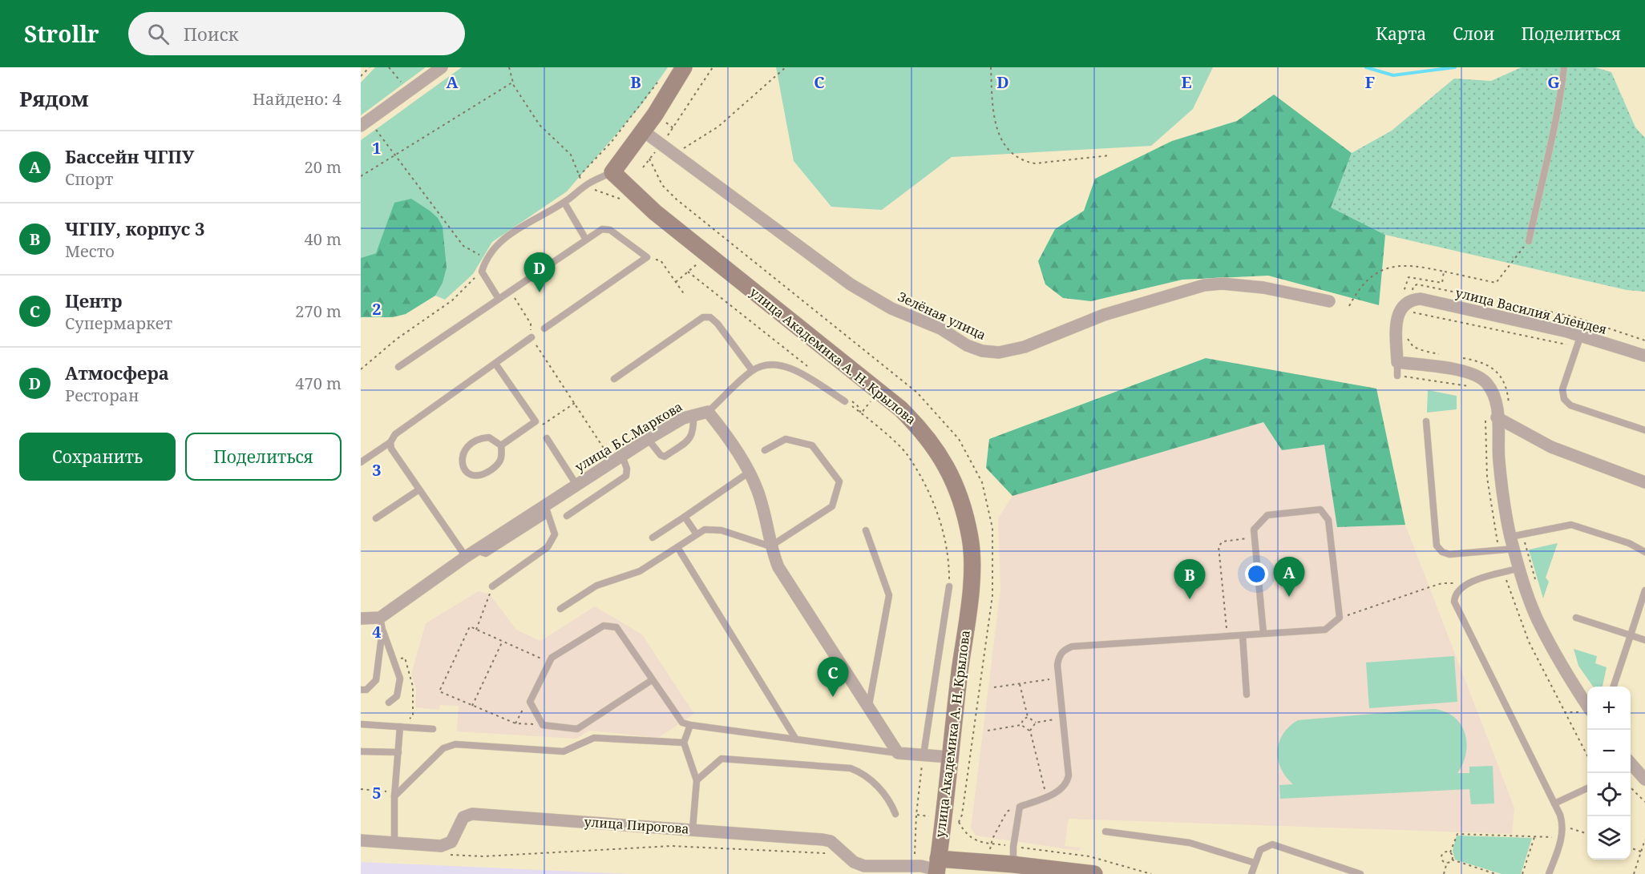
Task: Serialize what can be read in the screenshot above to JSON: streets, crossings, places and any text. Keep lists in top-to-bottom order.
{
  "streets": {
    "main road": ["улица Академика А. Н. Крылова", "улица Пирогова"],
    "street": ["улица Василия Алендея", "Зелёная улица", "улица Б.С.Маркова"]
  },
  "crossings": [
    ["улица Академика А. Н. Крылова", "улица Пирогова"]
  ],
  "page": {
    "header": "Strollr",
    "search": "Поиск",
    "nav": ["Карта", "Слои", "Поделиться"],
    "heading": ["Рядом", "Найдено: 4"],
    "list": [
      {
        "mark": "A",
        "name": "Бассейн ЧГПУ",
        "note": "Спорт",
        "value": "20 m"
      },
      {
        "mark": "B",
        "name": "ЧГПУ, корпус 3",
        "note": "Место",
        "value": "40 m"
      },
      {
        "mark": "C",
        "name": "Центр",
        "note": "Супермаркет",
        "value": "270 m"
      },
      {
        "mark": "D",
        "name": "Атмосфера",
        "note": "Ресторан",
        "value": "470 m"
      }
    ],
    "pins": [
      "D",
      "A",
      "B",
      "C"
    ],
    "buttons": ["Сохранить", "Поделиться"],
    "map_buttons": ["+", "−"]
  },
  "grid": {
    "columns": [
      "A",
      "B",
      "C",
      "D",
      "E",
      "F",
      "G"
    ],
    "rows": [
      "1",
      "2",
      "3",
      "4",
      "5"
    ]
  }
}
